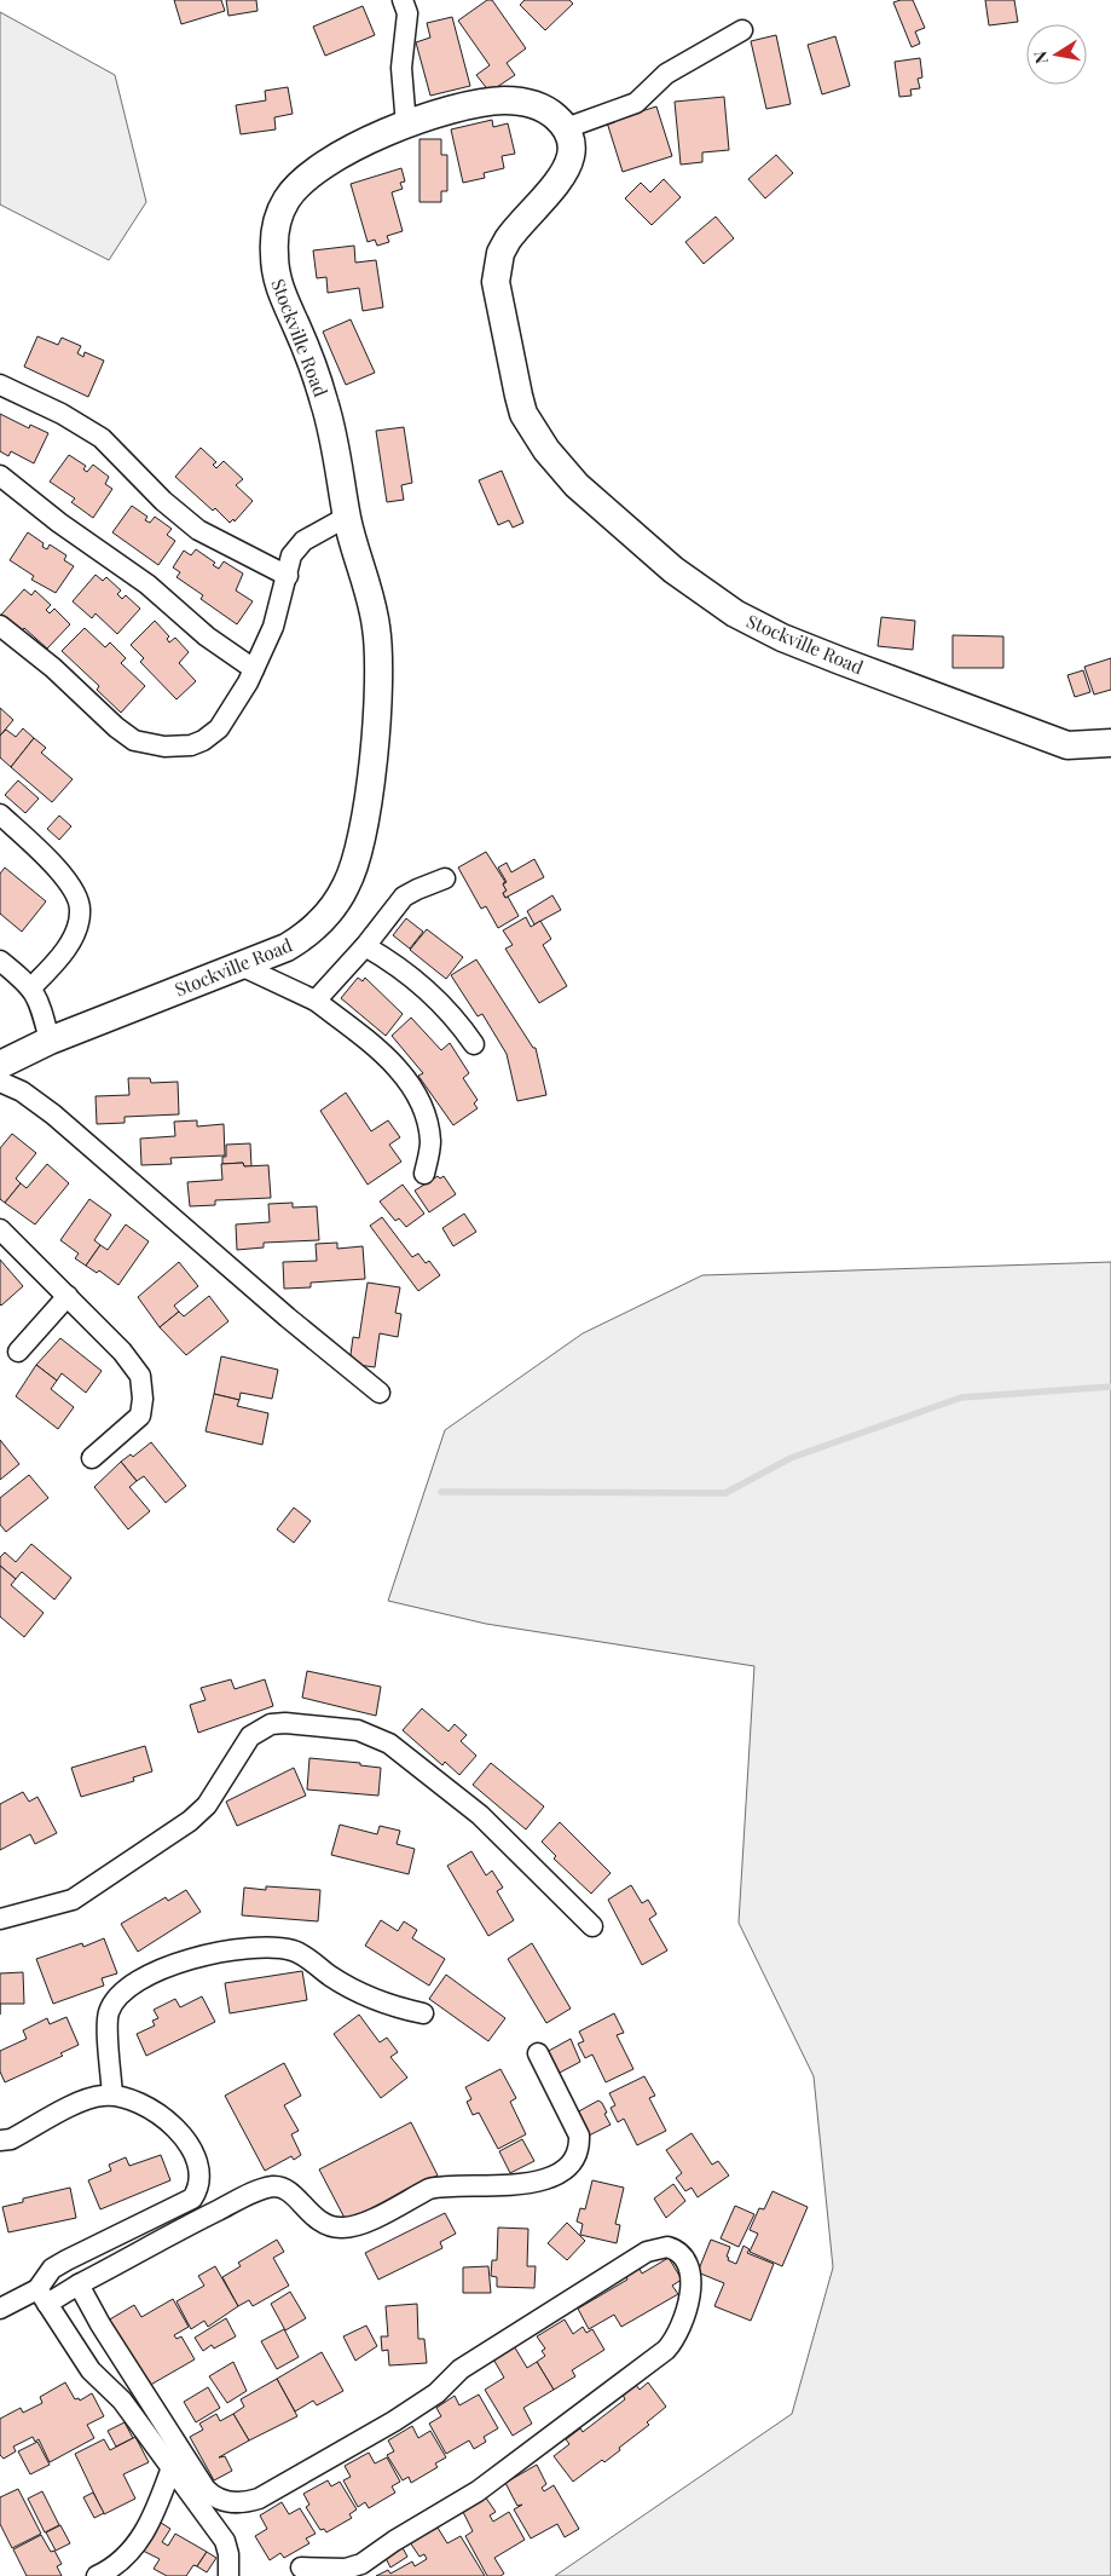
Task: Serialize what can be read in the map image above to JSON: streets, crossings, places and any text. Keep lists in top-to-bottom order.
{
  "streets": {
    "street": ["Stockville Road"]
  },
  "north": "left"
}
